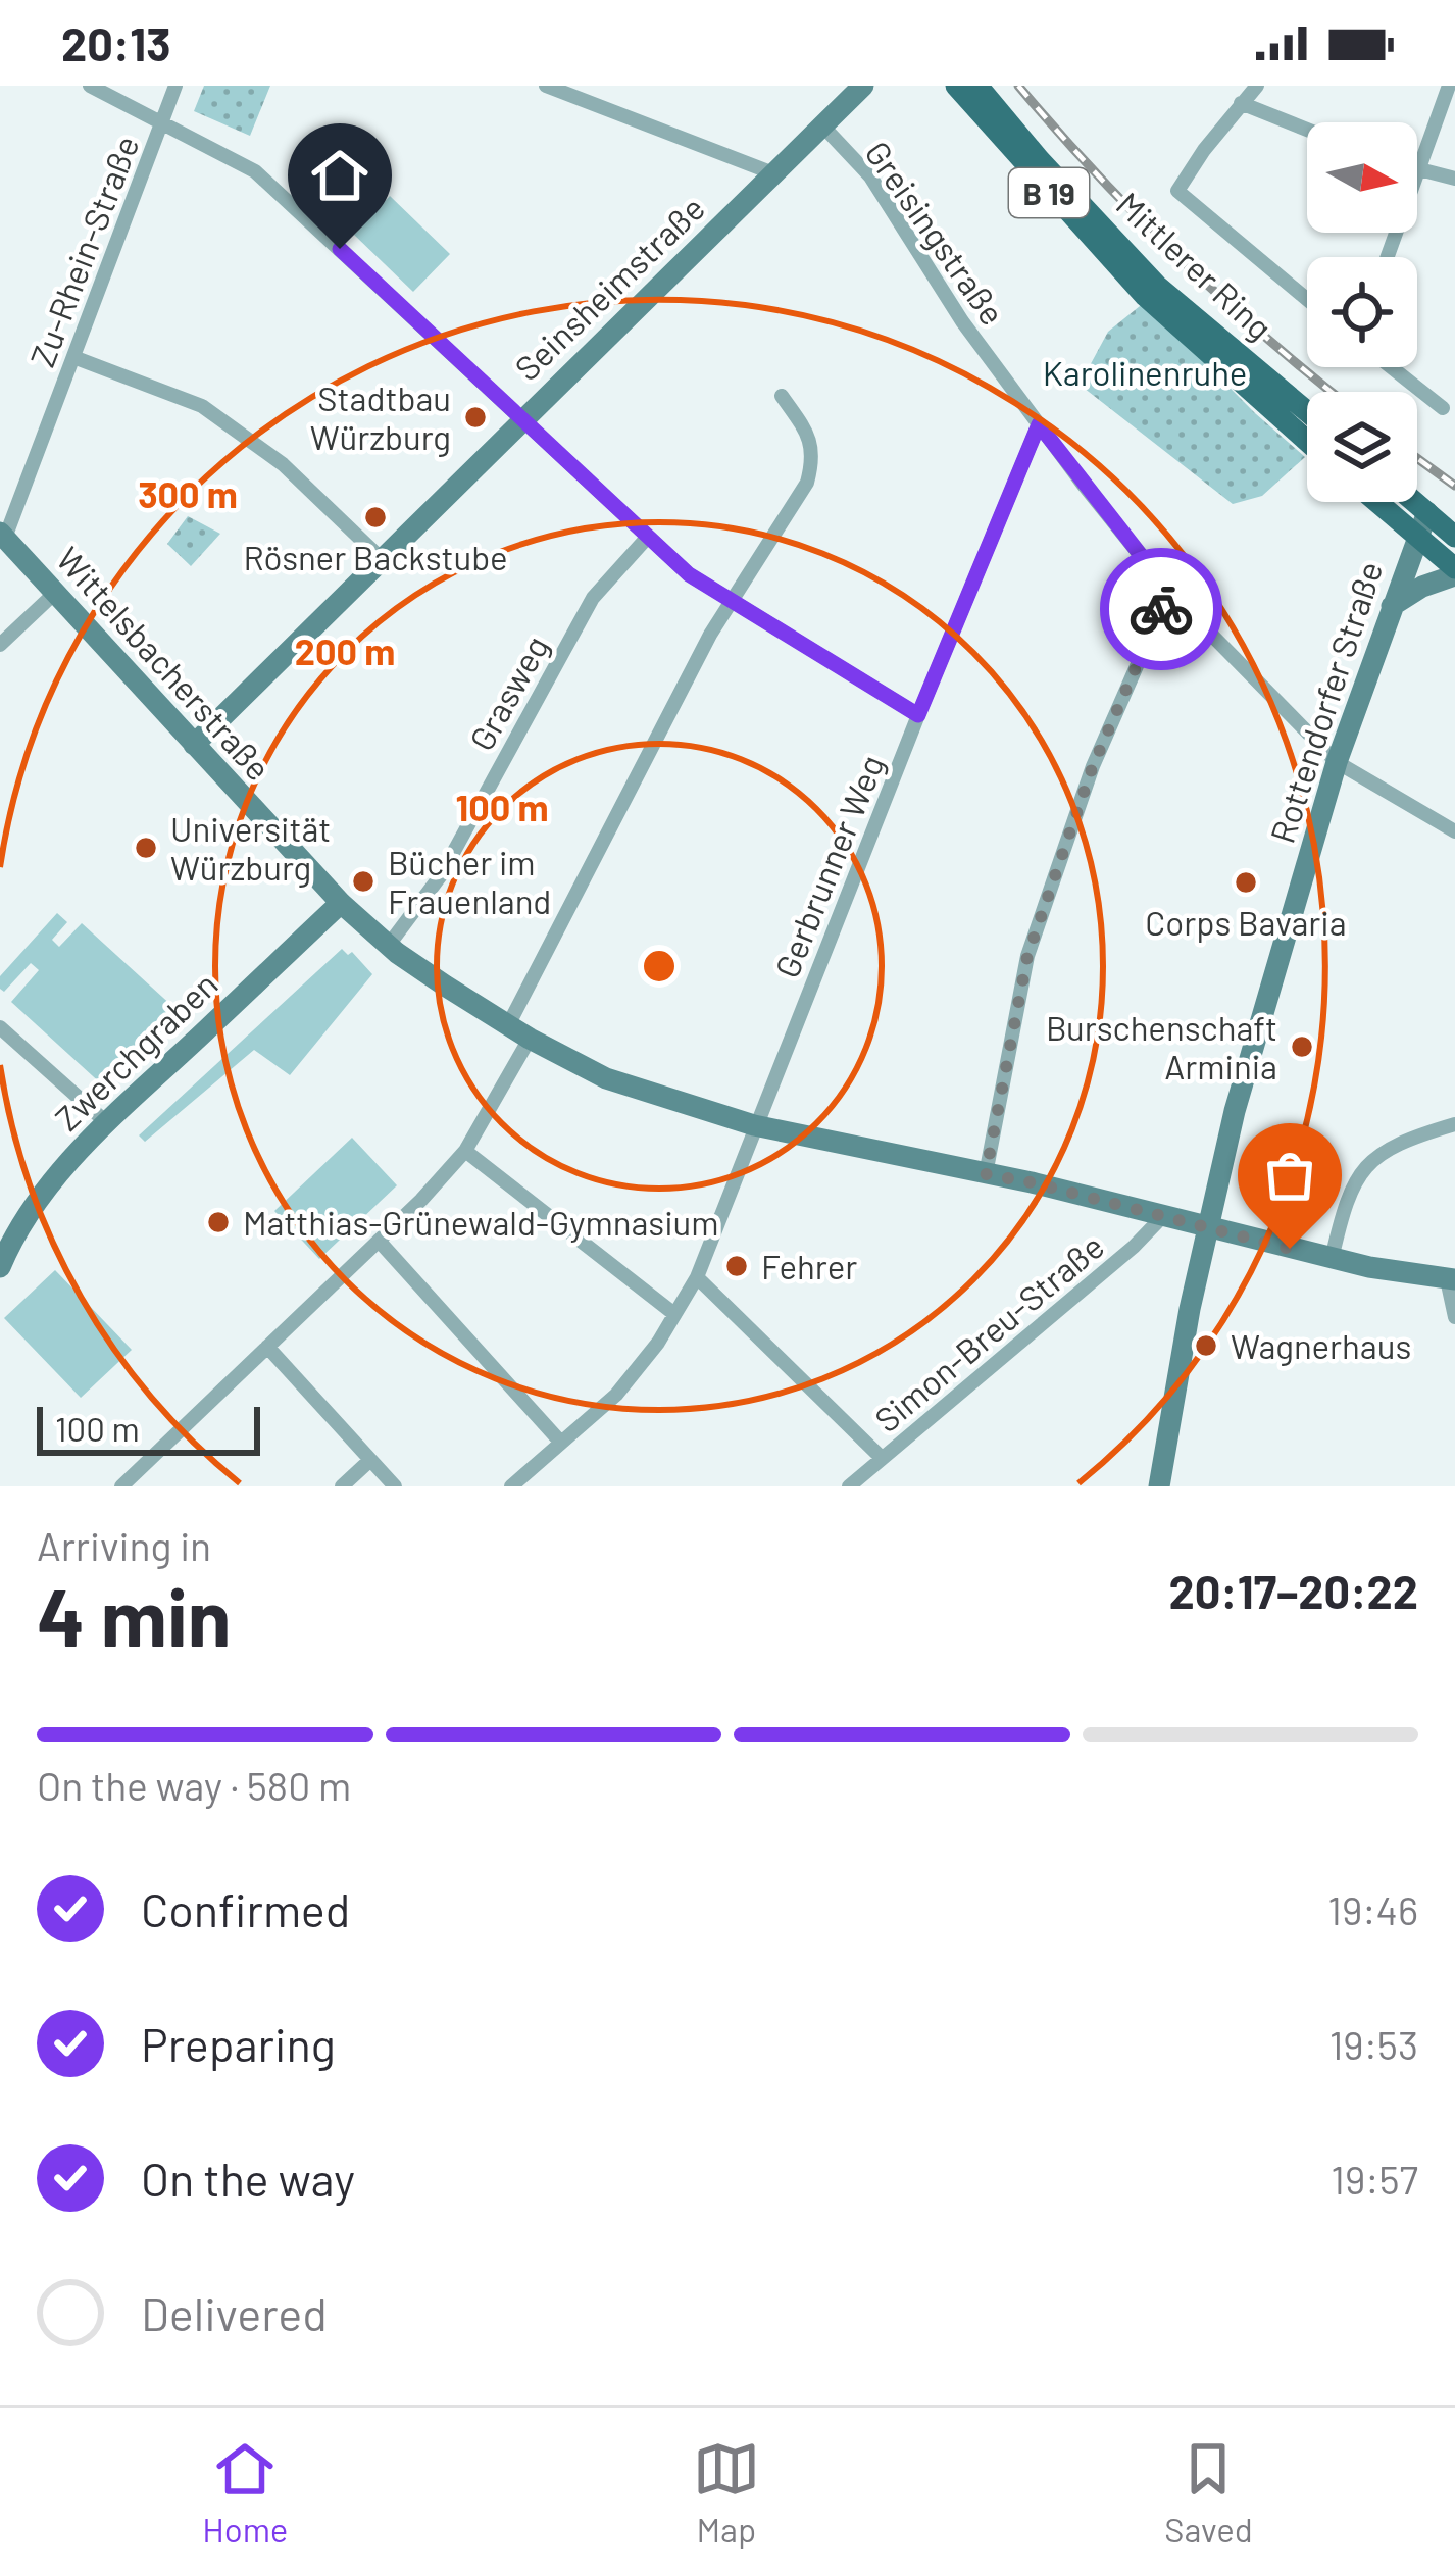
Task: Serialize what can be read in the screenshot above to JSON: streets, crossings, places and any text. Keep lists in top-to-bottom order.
{
  "streets": {
    "main road": ["B 19", "Mittlerer Ring"],
    "street": [
      "Greisingstraße",
      "Zu-Rhein-Straße",
      "Seinsheimstraße",
      "Wittelsbacherstraße",
      "Grasweg",
      "Rottendorfer Straße",
      "Gerbrunner Weg",
      "Zwerchgraben",
      "Simon-Breu-Straße"
    ]
  },
  "crossings": [
    ["Greisingstraße", "Seinsheimstraße"],
    ["Greisingstraße", "Rottendorfer Straße"],
    ["Greisingstraße", "Gerbrunner Weg"],
    ["Zu-Rhein-Straße", "Wittelsbacherstraße"],
    ["Seinsheimstraße", "Wittelsbacherstraße"],
    ["Wittelsbacherstraße", "Grasweg"],
    ["Wittelsbacherstraße", "Rottendorfer Straße"],
    ["Wittelsbacherstraße", "Gerbrunner Weg"],
    ["Wittelsbacherstraße", "Zwerchgraben"],
    ["Wittelsbacherstraße", "Simon-Breu-Straße"]
  ],
  "parks": ["Karolinenruhe"],
  "places": [
    "Stadtbau Würzburg",
    "Rösner Backstube",
    "Universität Würzburg",
    "Bücher im Frauenland",
    "Corps Bavaria",
    "Burschenschaft Arminia",
    "Matthias-Grünewald-Gymnasium",
    "Fehrer",
    "Wagnerhaus"
  ],
  "scale_bar": "100 m",
  "north": "right",
  "page": {
    "status": "20:13",
    "scale": "100 m",
    "heading": ["4 min", "Arriving in", "20:17–20:22"],
    "bar": "On the way · 580 m",
    "list": [
      ["Confirmed", "19:46"],
      ["Preparing", "19:53"],
      ["On the way", "19:57"],
      "Delivered"
    ],
    "tabs": ["Home", "Map", "Saved"]
  },
  "rings": ["300 m", "200 m", "100 m"]
}
